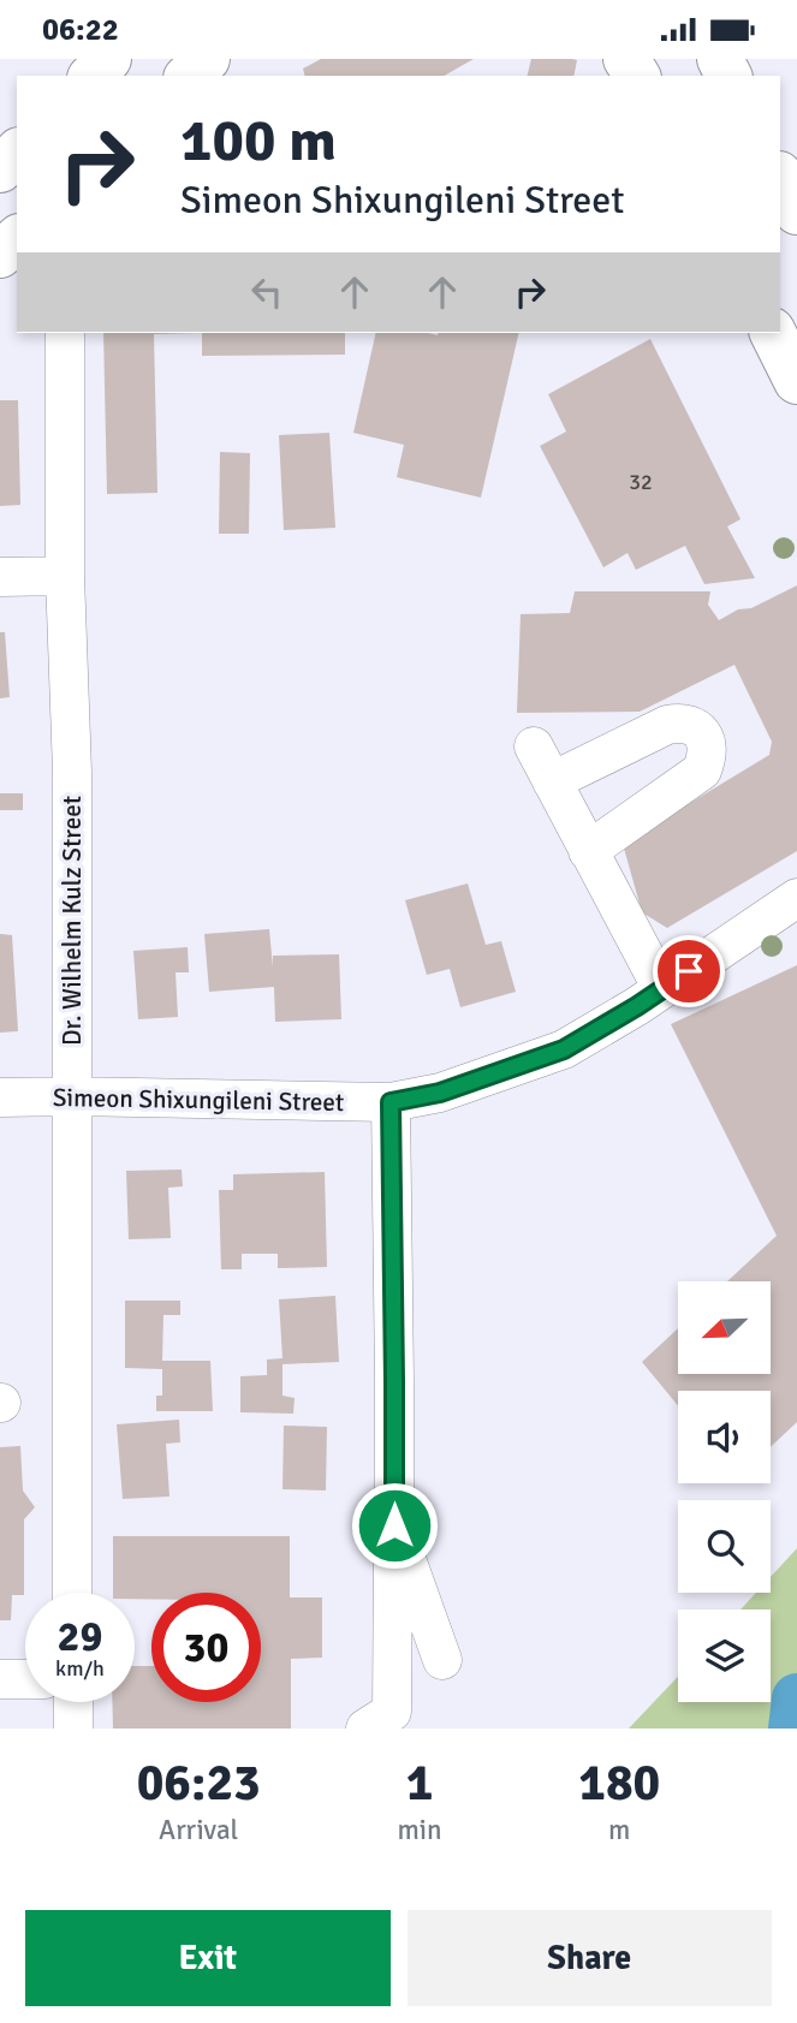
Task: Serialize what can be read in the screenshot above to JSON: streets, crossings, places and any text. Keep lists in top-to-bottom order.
{
  "streets": {
    "street": ["Dr. Wilhelm Kulz Street", "Simeon Shixungileni Street"]
  },
  "crossings": [
    ["Dr. Wilhelm Kulz Street", "Simeon Shixungileni Street"]
  ],
  "house_numbers": ["32"],
  "north": "bottom left",
  "page": {
    "status": "06:22",
    "turn": ["100 m", "Simeon Shixungileni Street"],
    "speed": "29 km/h",
    "limit": "30",
    "eta": [
      "06:23",
      "Arrival",
      "1",
      "min",
      "180",
      "m"
    ],
    "buttons": ["Exit", "Share"]
  }
}
